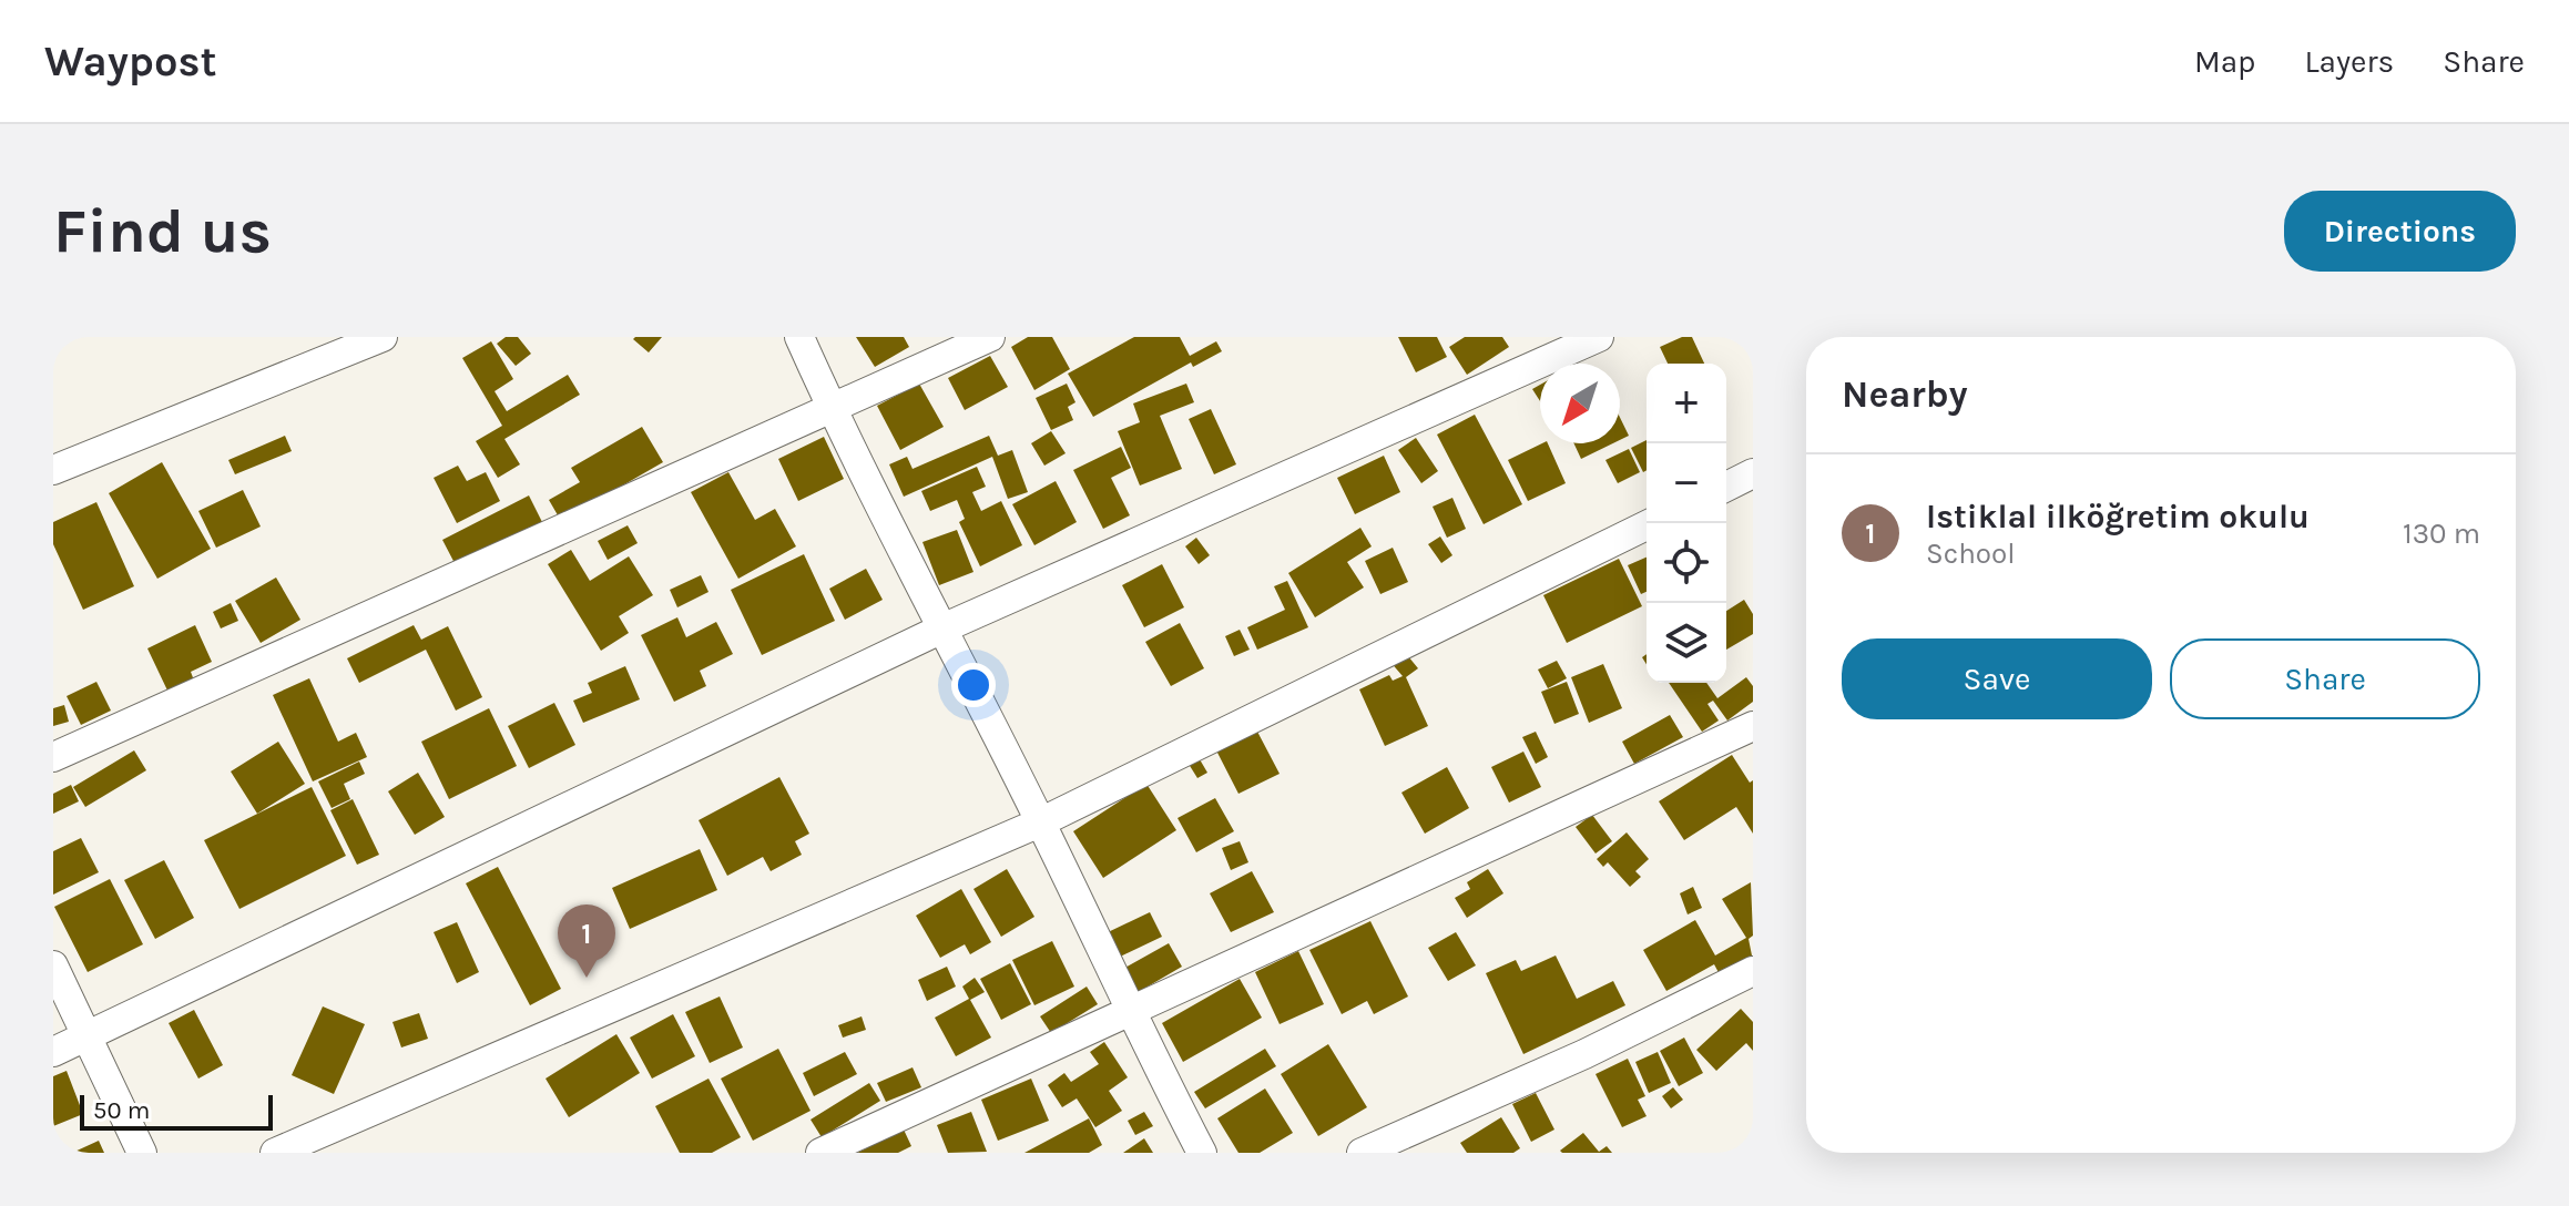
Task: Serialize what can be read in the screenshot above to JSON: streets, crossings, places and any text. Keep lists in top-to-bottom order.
{
  "scale_bar": "50 m",
  "north": "bottom left",
  "page": {
    "header": "Waypost",
    "nav": ["Map", "Layers", "Share"],
    "buttons": [
      "Directions",
      ["Save", "Share"]
    ],
    "title": "Find us",
    "heading": "Nearby",
    "map_buttons": ["+", "−"],
    "list": [
      {
        "mark": "1",
        "name": "Istiklal ilköğretim okulu",
        "note": "School",
        "value": "130 m"
      }
    ],
    "pins": "1",
    "scale": "50 m"
  }
}
